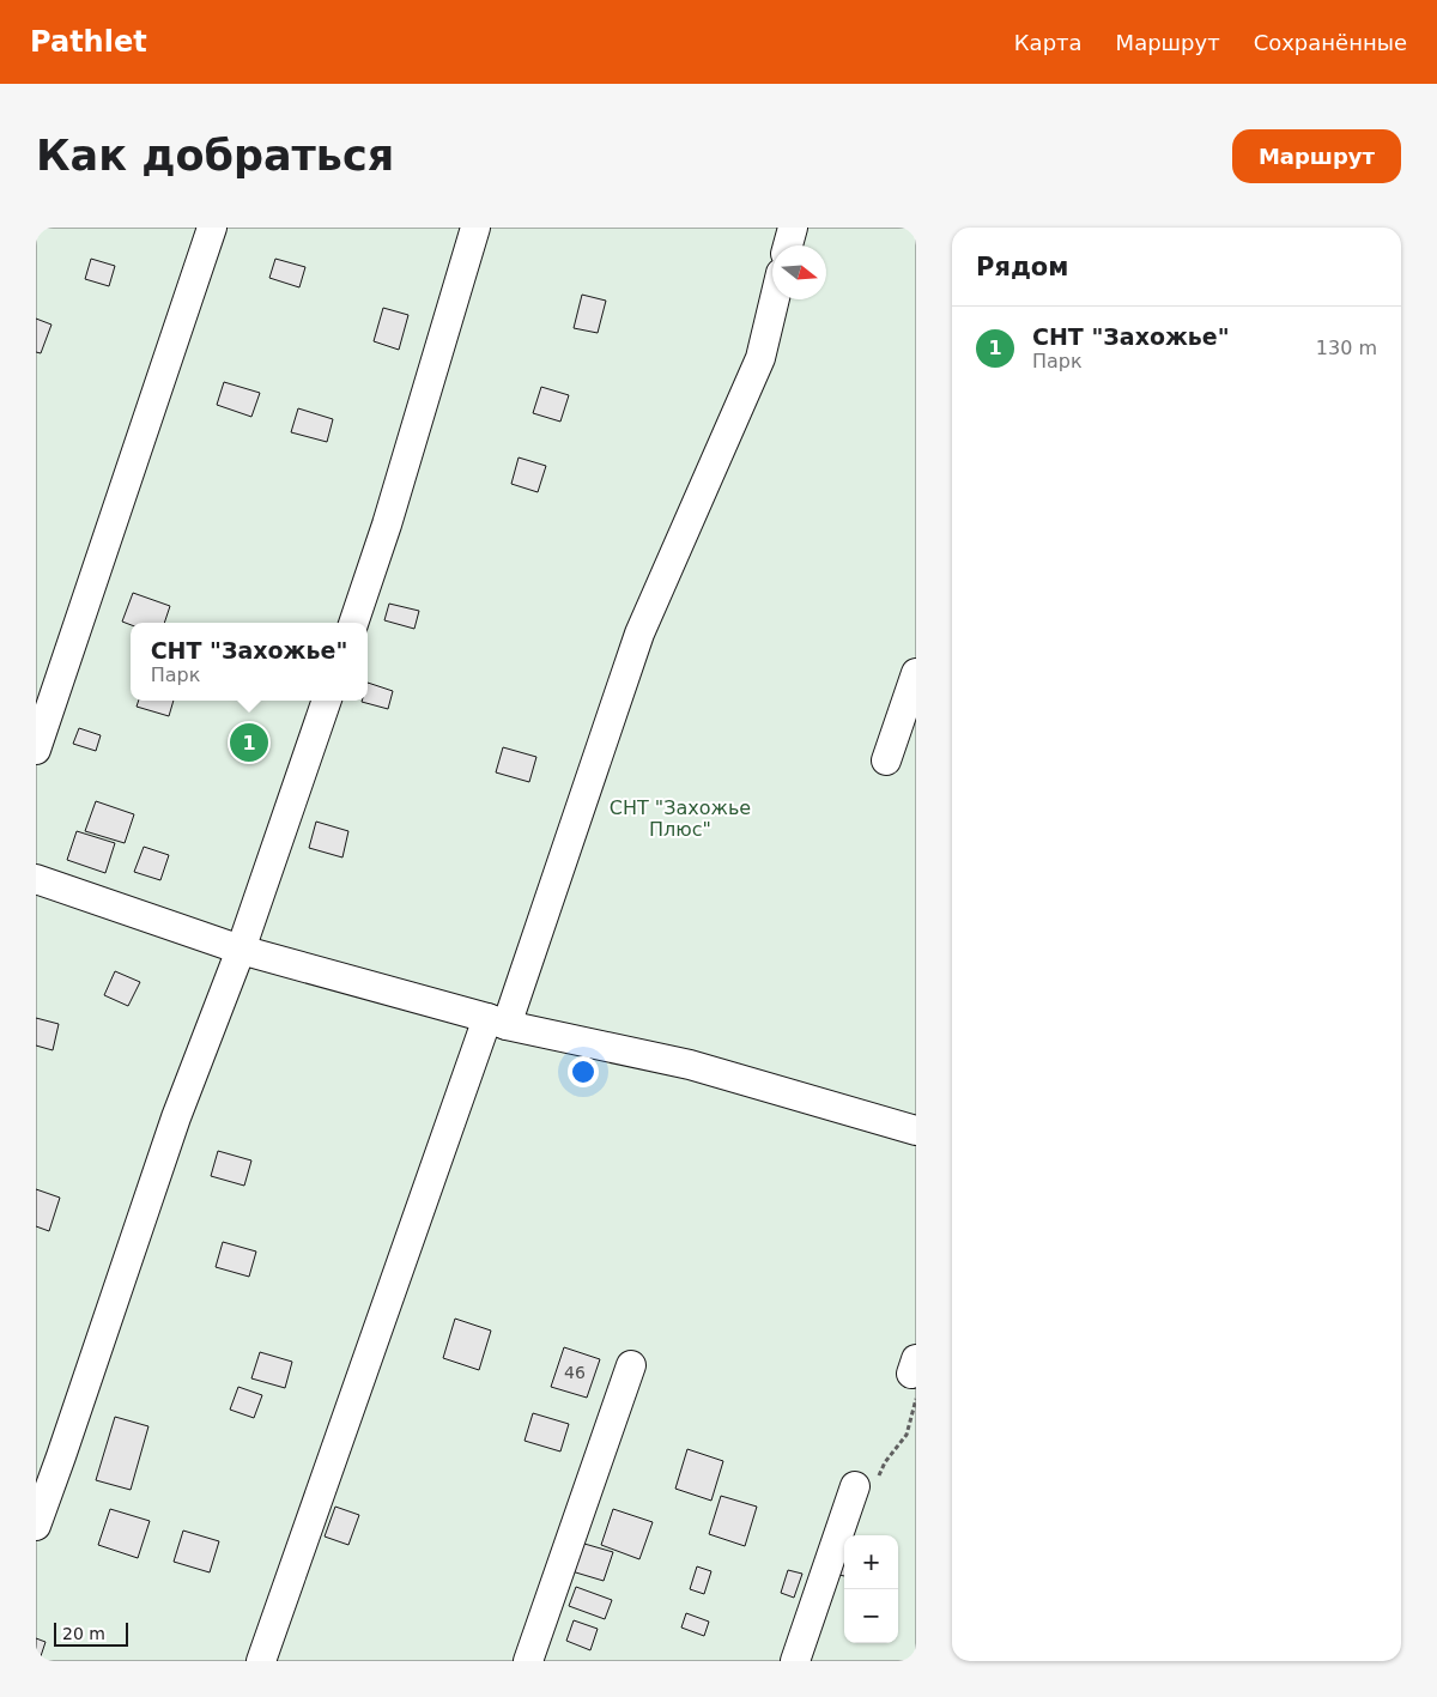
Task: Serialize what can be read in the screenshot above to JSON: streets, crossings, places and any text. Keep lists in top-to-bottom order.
{
  "parks": ["СНТ \"Захожье Плюс\""],
  "house_numbers": ["46"],
  "scale_bar": "20 m",
  "north": "right",
  "page": {
    "header": "Pathlet",
    "nav": ["Карта", "Маршрут", "Сохранённые"],
    "buttons": "Маршрут",
    "title": "Как добраться",
    "heading": "Рядом",
    "list": [
      {
        "mark": "1",
        "name": "СНТ \"Захожье\"",
        "note": "Парк",
        "value": "130 m"
      }
    ],
    "popup": ["СНТ \"Захожье\"", "Парк"],
    "pins": "1",
    "map_buttons": ["+", "−"],
    "scale": "20 m"
  }
}
